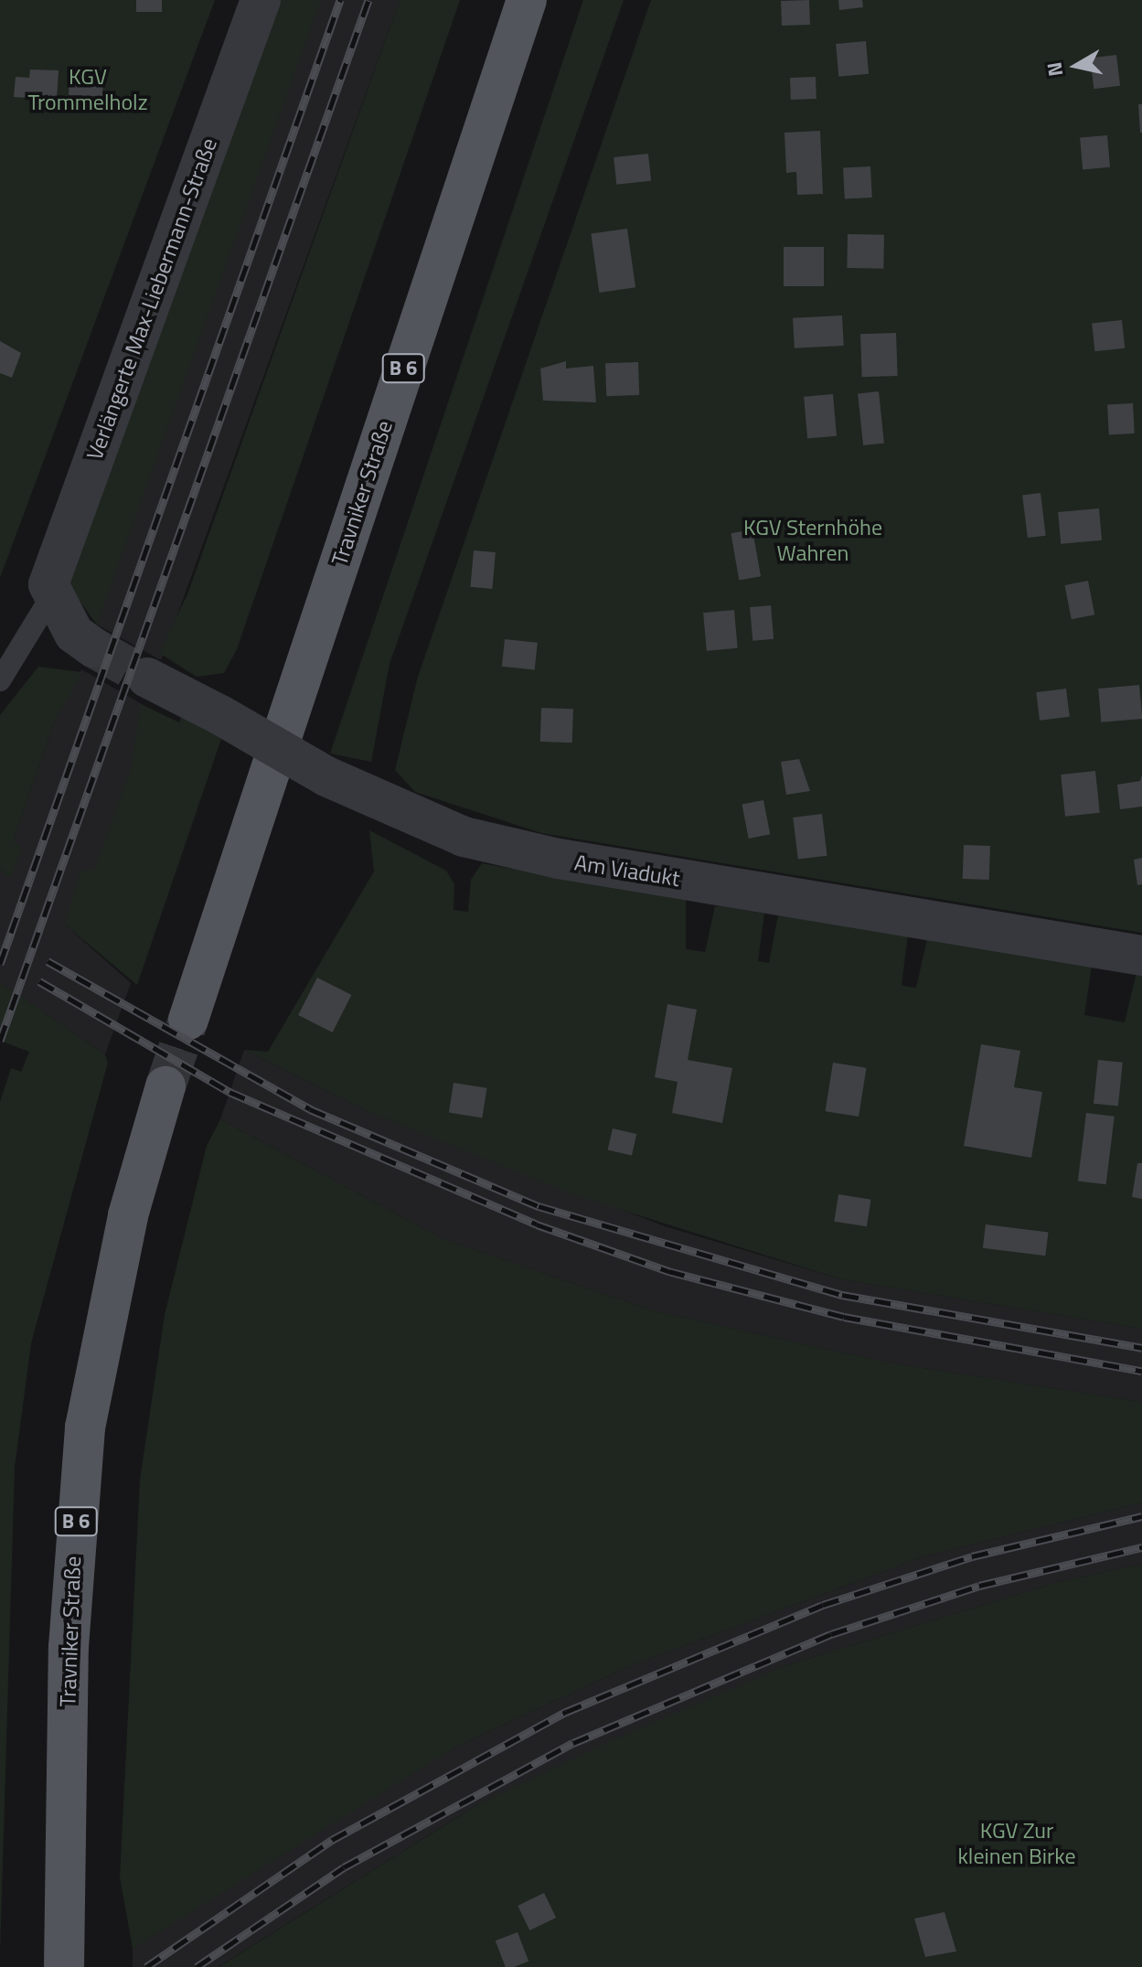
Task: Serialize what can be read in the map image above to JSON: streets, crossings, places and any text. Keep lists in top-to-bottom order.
{
  "streets": {
    "main road": ["B 6", "Travniker Straße"],
    "street": ["Verlängerte Max-Liebermann-Straße", "Am Viadukt"]
  },
  "parks": ["KGV Trommelholz", "KGV Sternhöhe Wahren", "KGV Zur kleinen Birke"],
  "north": "left"
}
